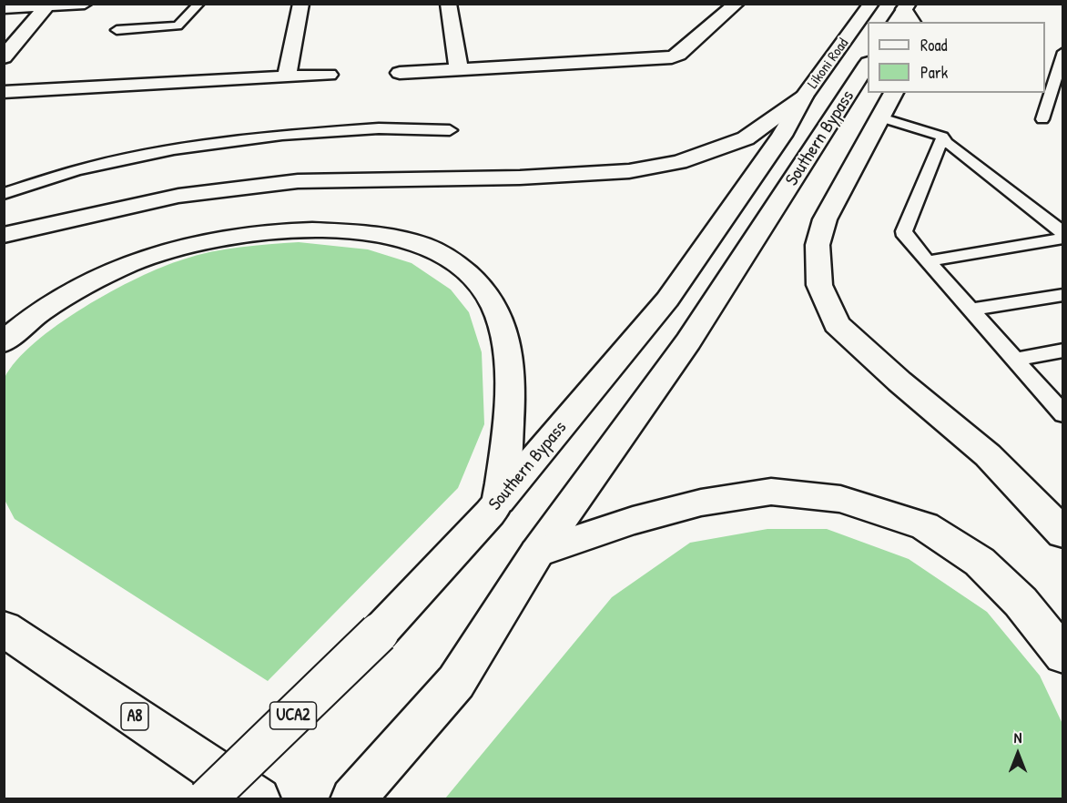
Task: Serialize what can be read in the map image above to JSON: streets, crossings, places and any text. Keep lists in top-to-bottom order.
{
  "streets": {
    "main road": [
      "Likoni Road",
      "Southern Bypass",
      "UCA2",
      "A8"
    ]
  },
  "crossings": [
    ["Likoni Road", "Southern Bypass"]
  ],
  "legend": ["Road", "Park"],
  "north": "top"
}
